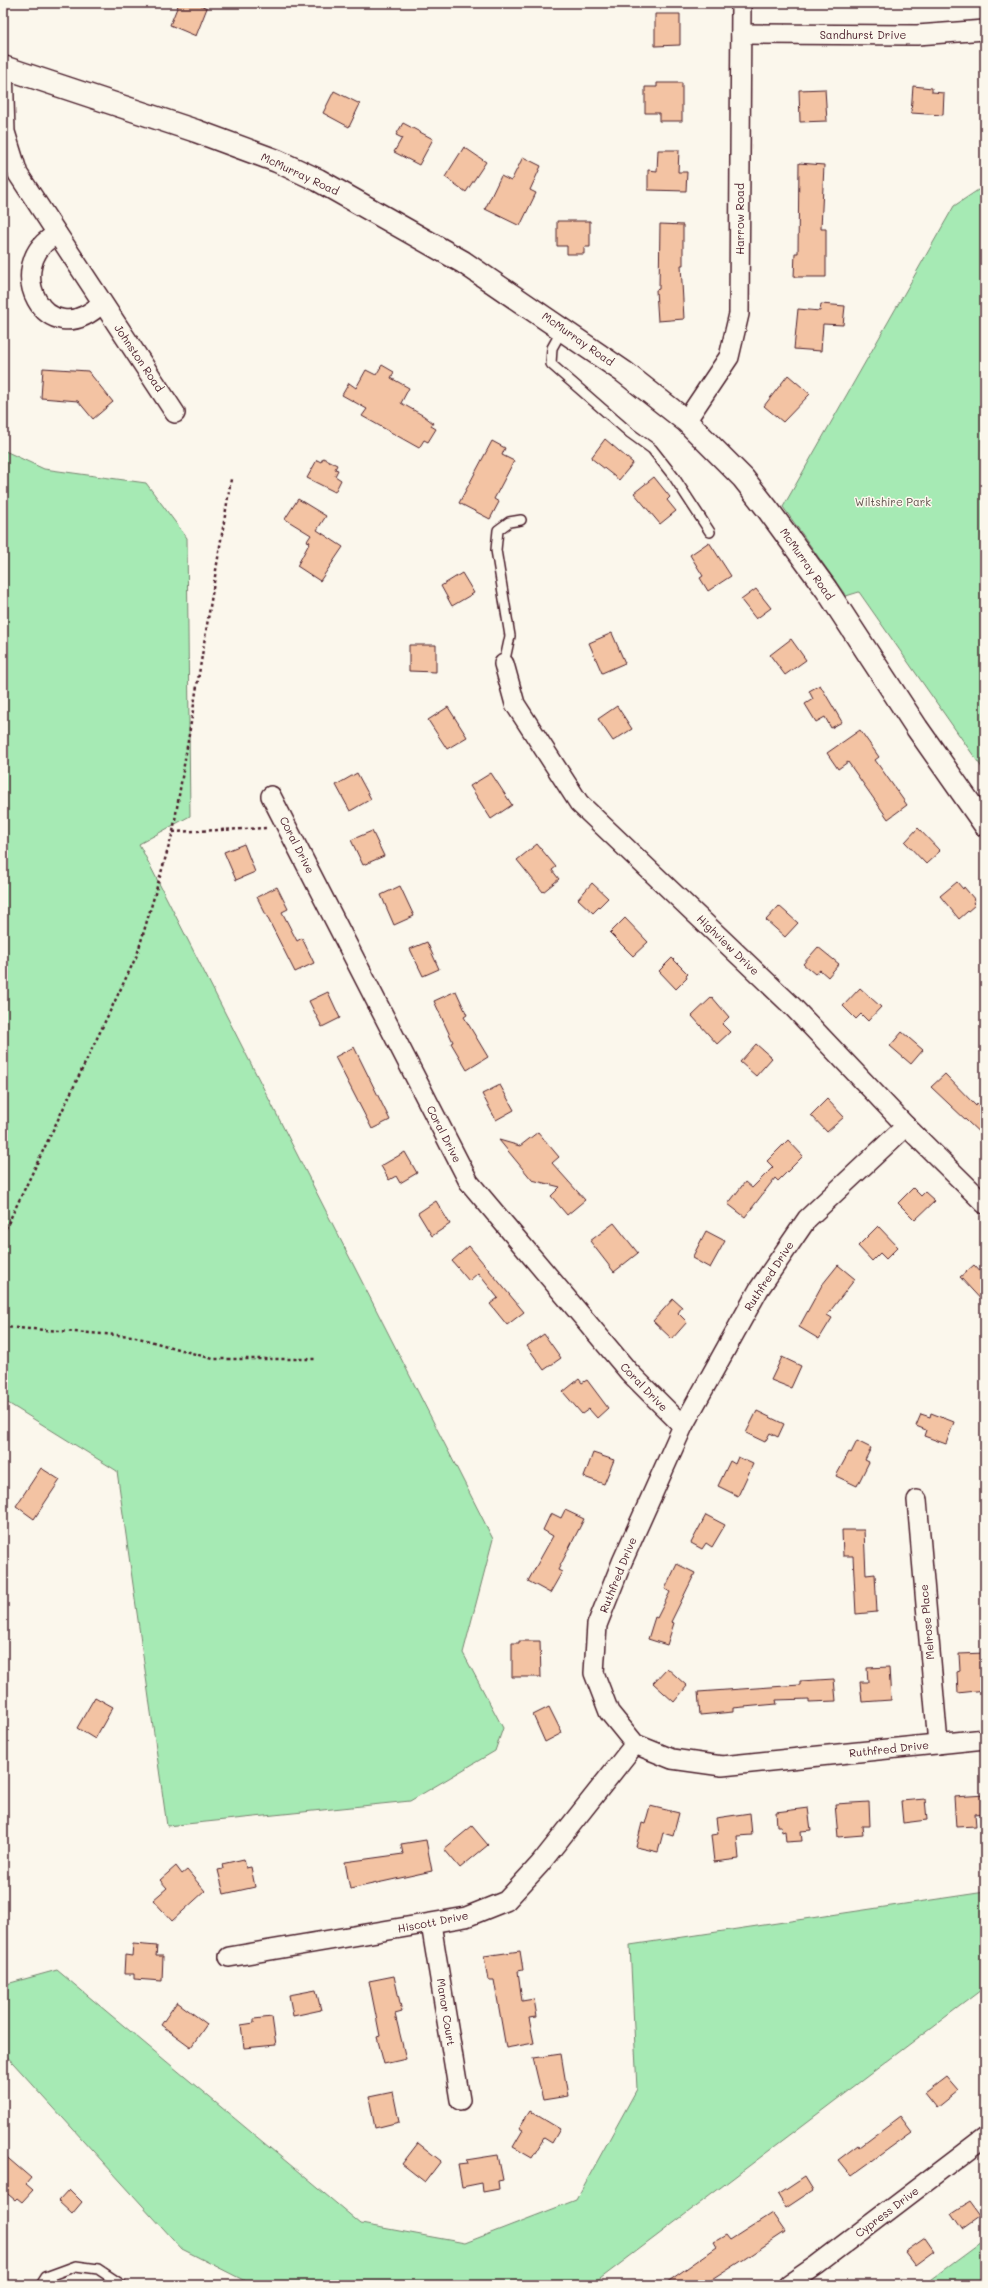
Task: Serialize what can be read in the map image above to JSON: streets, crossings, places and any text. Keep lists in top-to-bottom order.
{
  "streets": {
    "main road": ["McMurray Road"],
    "street": [
      "Sandhurst Drive",
      "Harrow Road",
      "Johnston Road",
      "Coral Drive",
      "Highview Drive",
      "Ruthfred Drive",
      "Melrose Place",
      "Hiscott Drive",
      "Manor Court",
      "Cypress Drive"
    ]
  },
  "crossings": [
    ["Sandhurst Drive", "Harrow Road"],
    ["McMurray Road", "Harrow Road"],
    ["McMurray Road", "Johnston Road"],
    ["Coral Drive", "Ruthfred Drive"],
    ["Highview Drive", "Ruthfred Drive"],
    ["Ruthfred Drive", "Melrose Place"],
    ["Ruthfred Drive", "Hiscott Drive"],
    ["Hiscott Drive", "Manor Court"]
  ],
  "parks": ["Wiltshire Park"]
}
